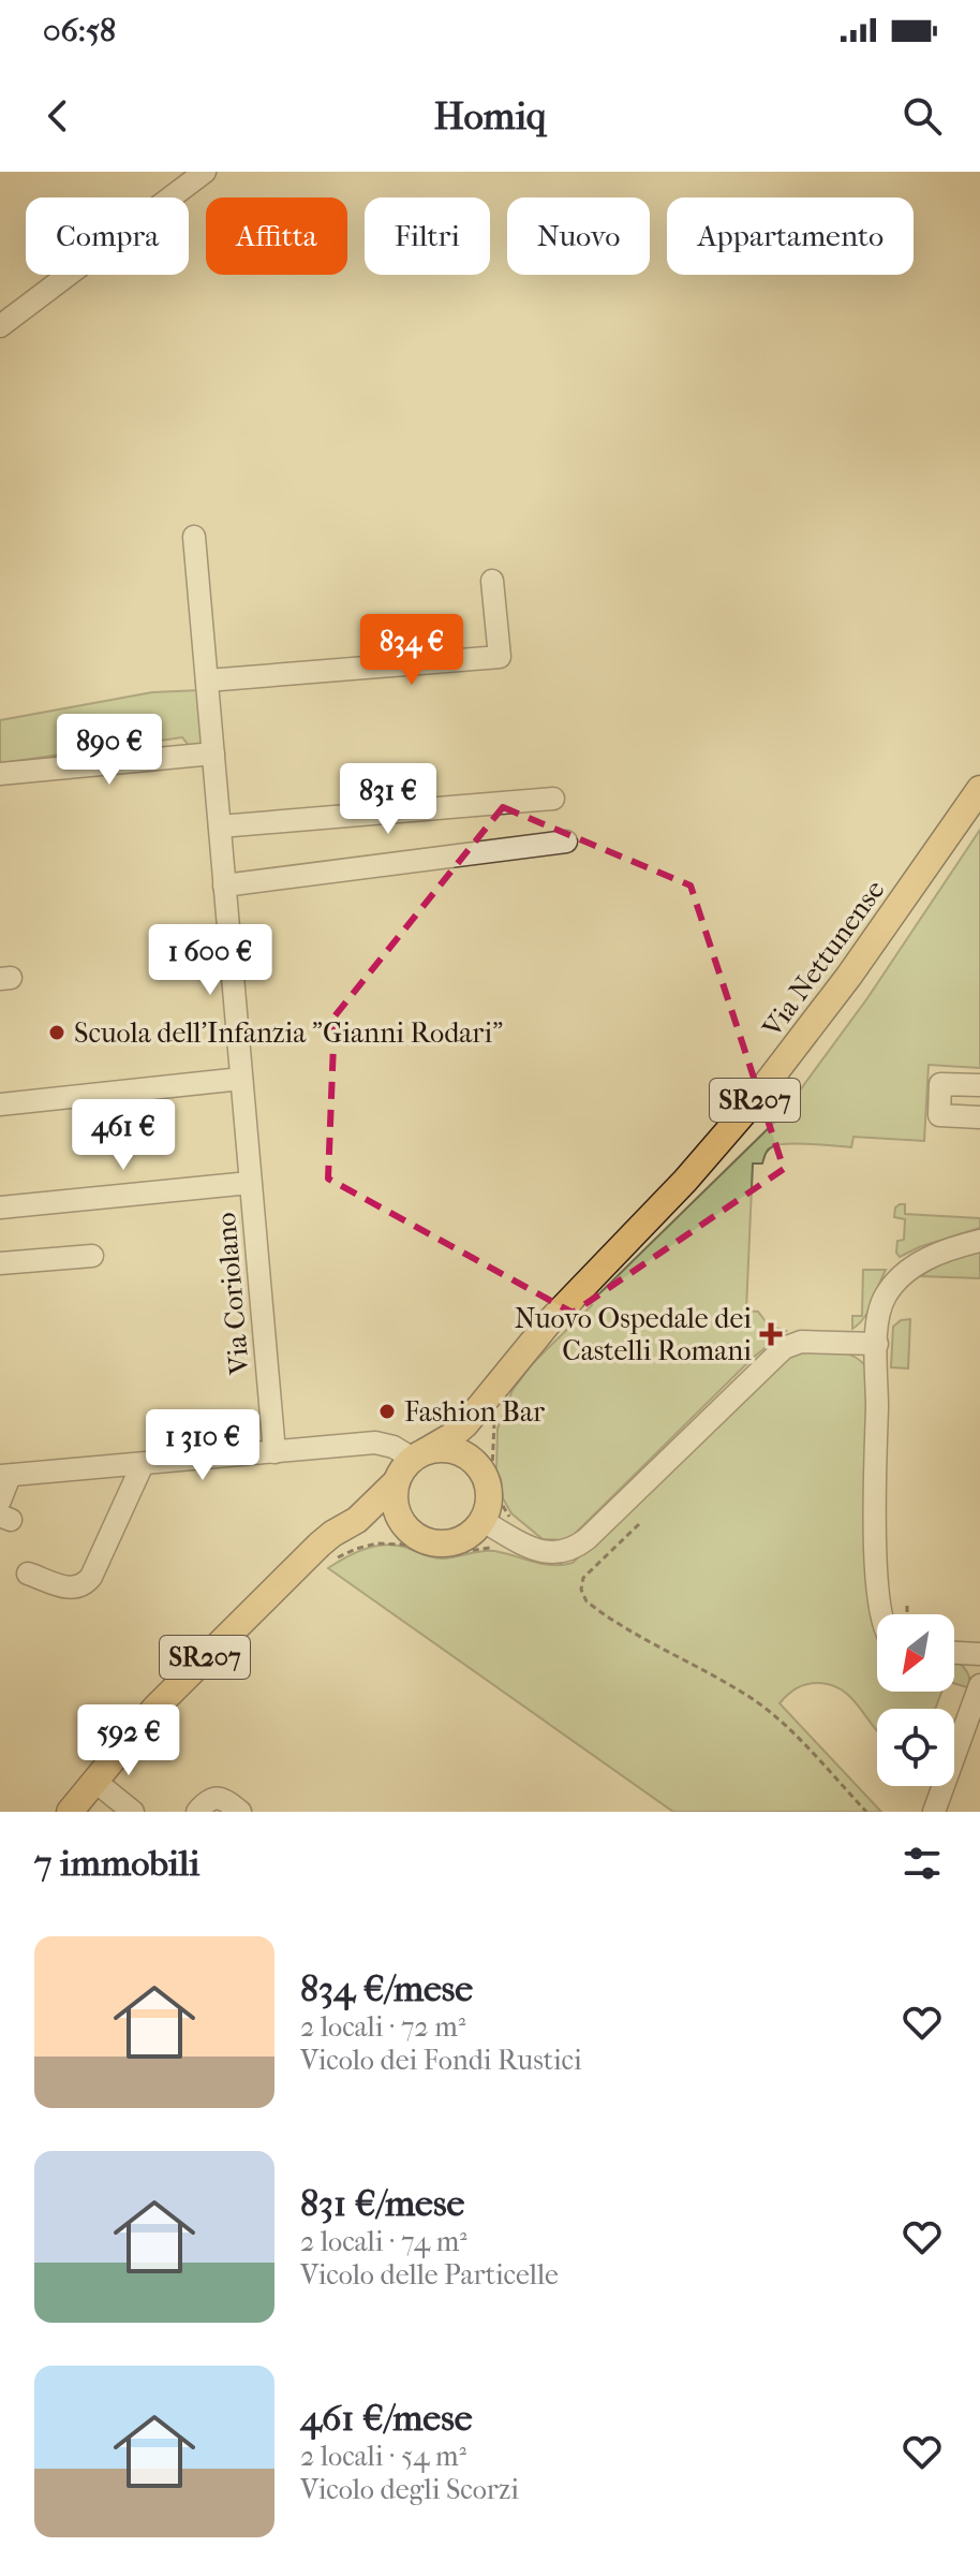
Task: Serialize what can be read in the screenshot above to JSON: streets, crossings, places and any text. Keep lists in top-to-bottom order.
{
  "streets": {
    "main road": ["Via Nettunense", "SR207"],
    "street": ["Via Coriolano"]
  },
  "crossings": [
    ["Via Nettunense", "SR207"]
  ],
  "places": {
    "other": ["Scuola dell'Infanzia \"Gianni Rodari\"", "Fashion Bar"],
    "health": ["Nuovo Ospedale dei Castelli Romani"]
  },
  "north": "bottom left",
  "page": {
    "status": "06:58",
    "header": "Homiq",
    "chip": [
      "Compra",
      "Affitta",
      "Filtri",
      "Nuovo",
      "Appartamento"
    ],
    "price": [
      "834 €",
      "890 €",
      "831 €",
      "1 600 €",
      "461 €",
      "1 310 €",
      "592 €"
    ],
    "heading": "7 immobili",
    "list": [
      {
        "name": "834 €/mese",
        "note": "2 locali · 72 m² · Vicolo dei Fondi Rustici"
      },
      {
        "name": "831 €/mese",
        "note": "2 locali · 74 m² · Vicolo delle Particelle"
      },
      {
        "name": "461 €/mese",
        "note": "2 locali · 54 m² · Vicolo degli Scorzi"
      }
    ]
  }
}
